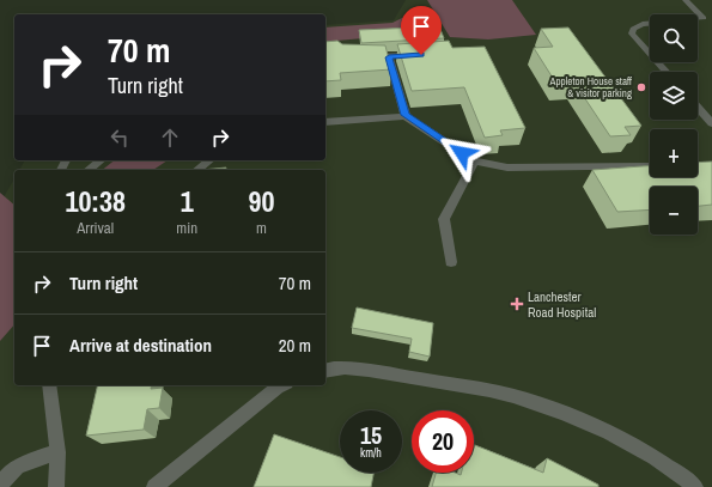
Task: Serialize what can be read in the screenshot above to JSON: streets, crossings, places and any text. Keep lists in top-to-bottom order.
{
  "places": {
    "other": ["Appleton House staff & visitor parking"],
    "health": ["Lanchester Road Hospital"]
  },
  "page": {
    "map_buttons": ["+", "−"],
    "turn": ["70 m", "Turn right"],
    "eta": [
      "10:38",
      "Arrival",
      "1",
      "min",
      "90",
      "m"
    ],
    "list": [
      {
        "name": "Turn right",
        "value": "70 m"
      },
      {
        "name": "Arrive at destination",
        "value": "20 m"
      }
    ],
    "speed": "15 km/h",
    "limit": "20"
  }
}
